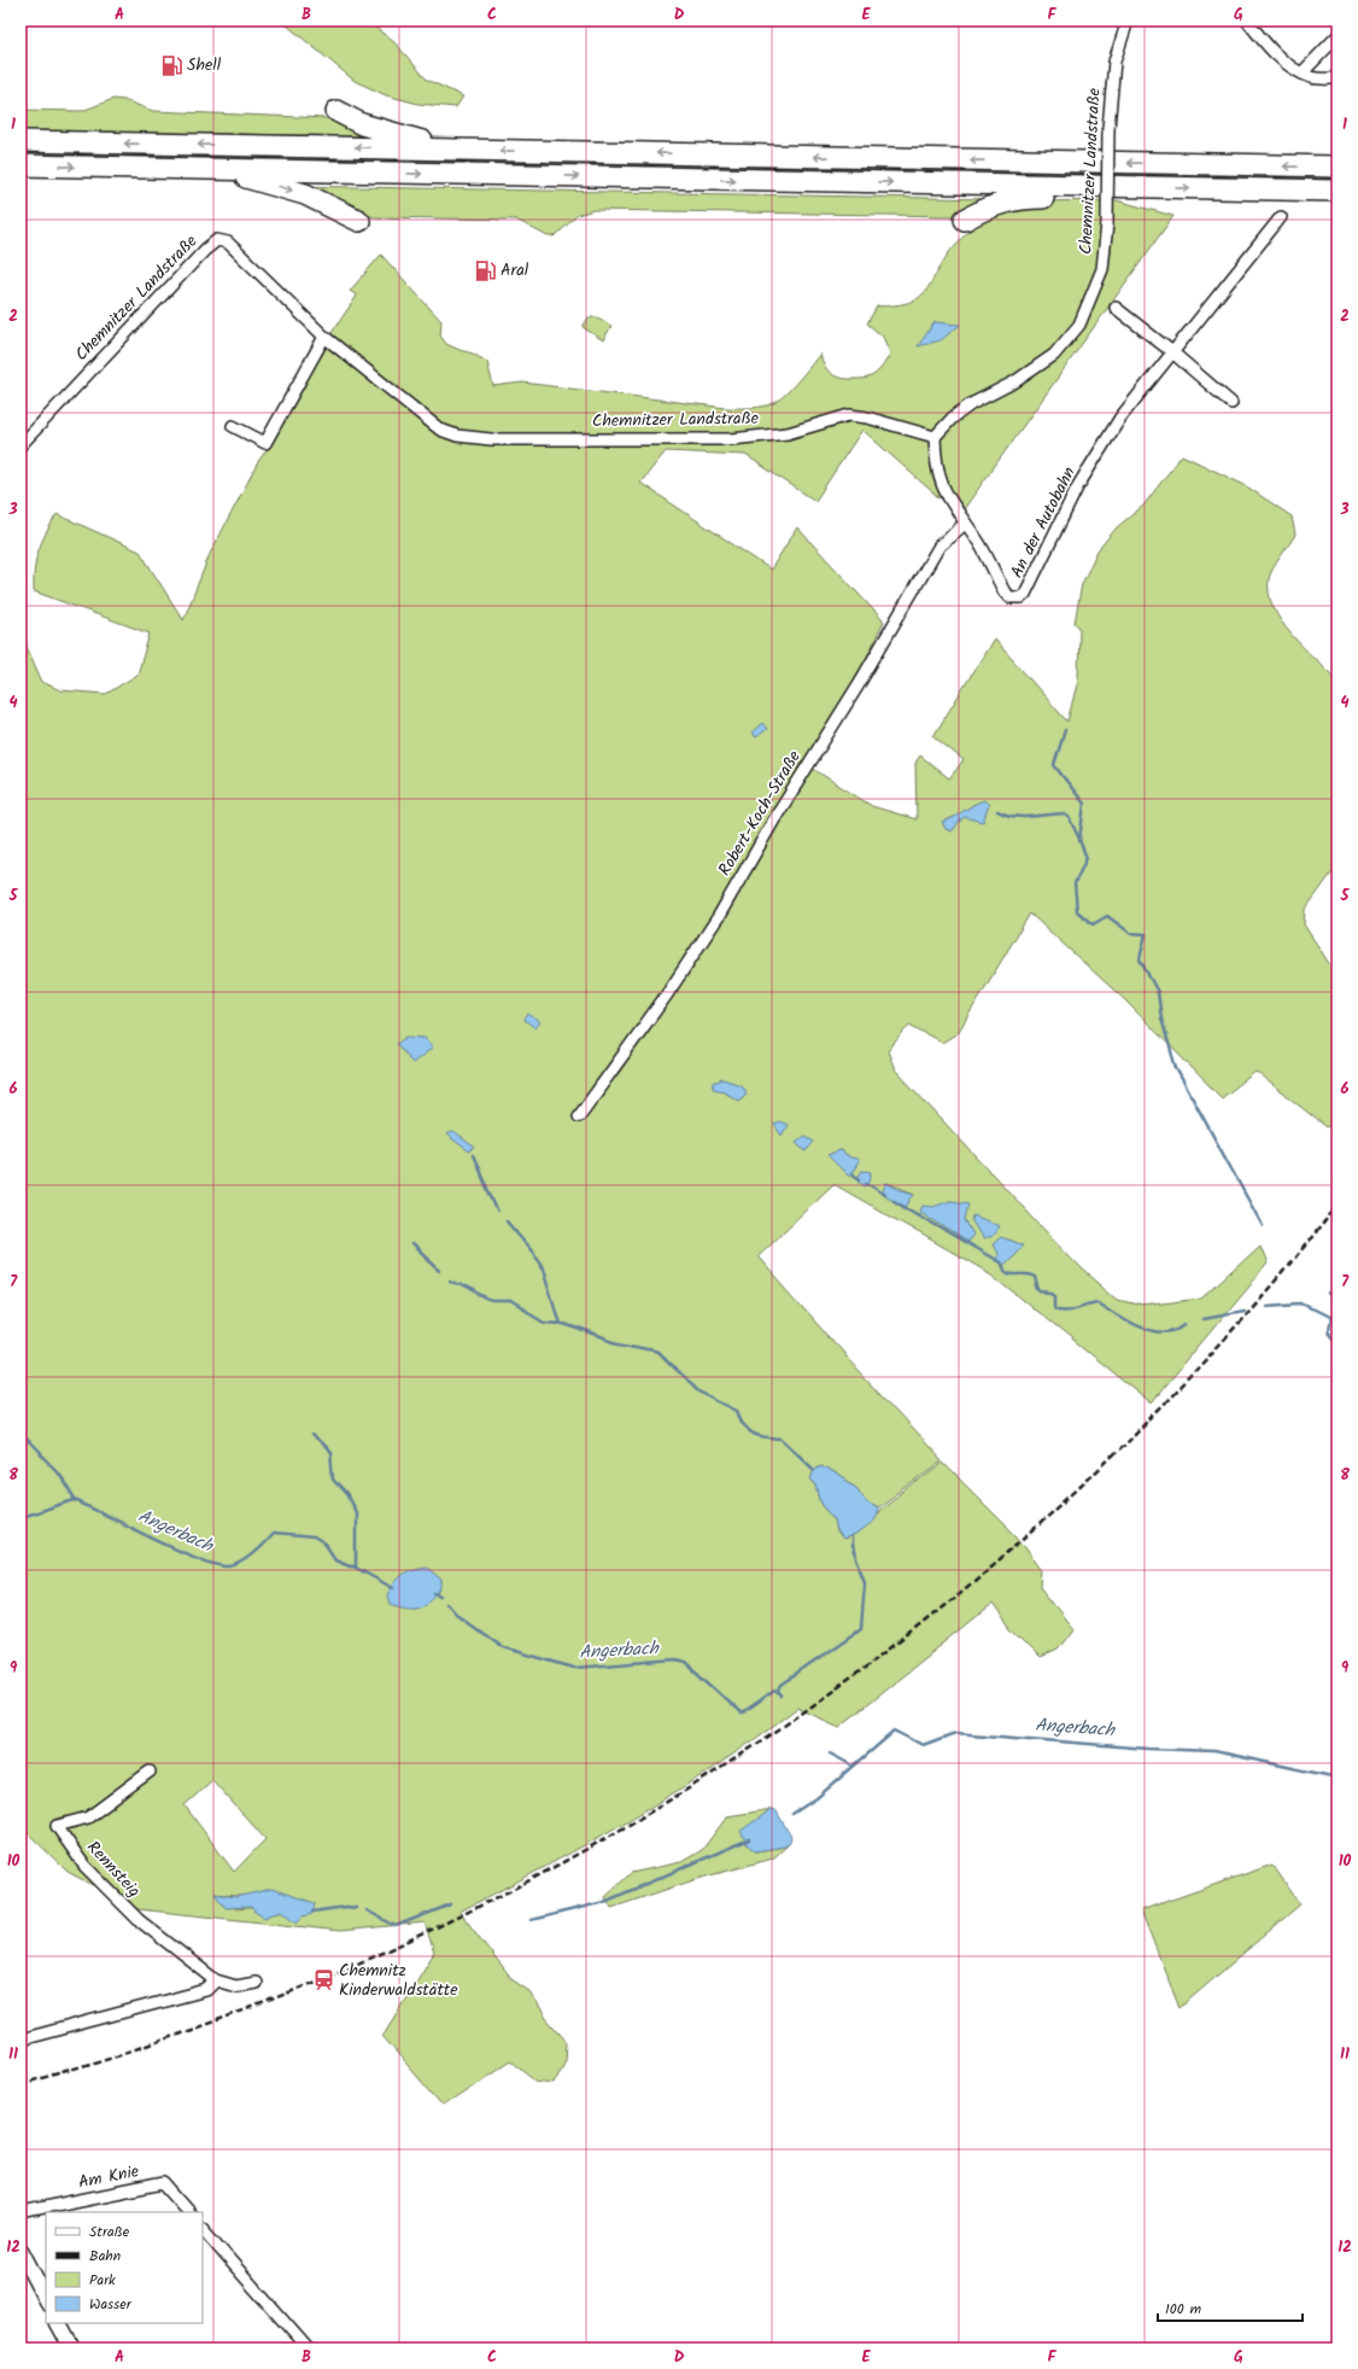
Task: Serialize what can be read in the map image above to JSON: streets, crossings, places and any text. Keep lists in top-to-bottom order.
{
  "streets": {
    "street": [
      "Chemnitzer Landstraße",
      "An der Autobahn",
      "Robert-Koch-Straße",
      "Rennsteig",
      "Am Knie"
    ]
  },
  "crossings": [
    ["Chemnitzer Landstraße", "An der Autobahn"],
    ["An der Autobahn", "Robert-Koch-Straße"]
  ],
  "water": ["Angerbach"],
  "places": {
    "fuel station": ["Shell", "Aral"],
    "station": ["Chemnitz Kinderwaldstätte"]
  },
  "legend": [
    "Straße",
    "Bahn",
    "Park",
    "Wasser"
  ],
  "scale_bar": "100 m",
  "grid": {
    "columns": [
      "A",
      "B",
      "C",
      "D",
      "E",
      "F",
      "G"
    ],
    "rows": [
      "1",
      "2",
      "3",
      "4",
      "5",
      "6",
      "7",
      "8",
      "9",
      "10",
      "11",
      "12"
    ]
  }
}
